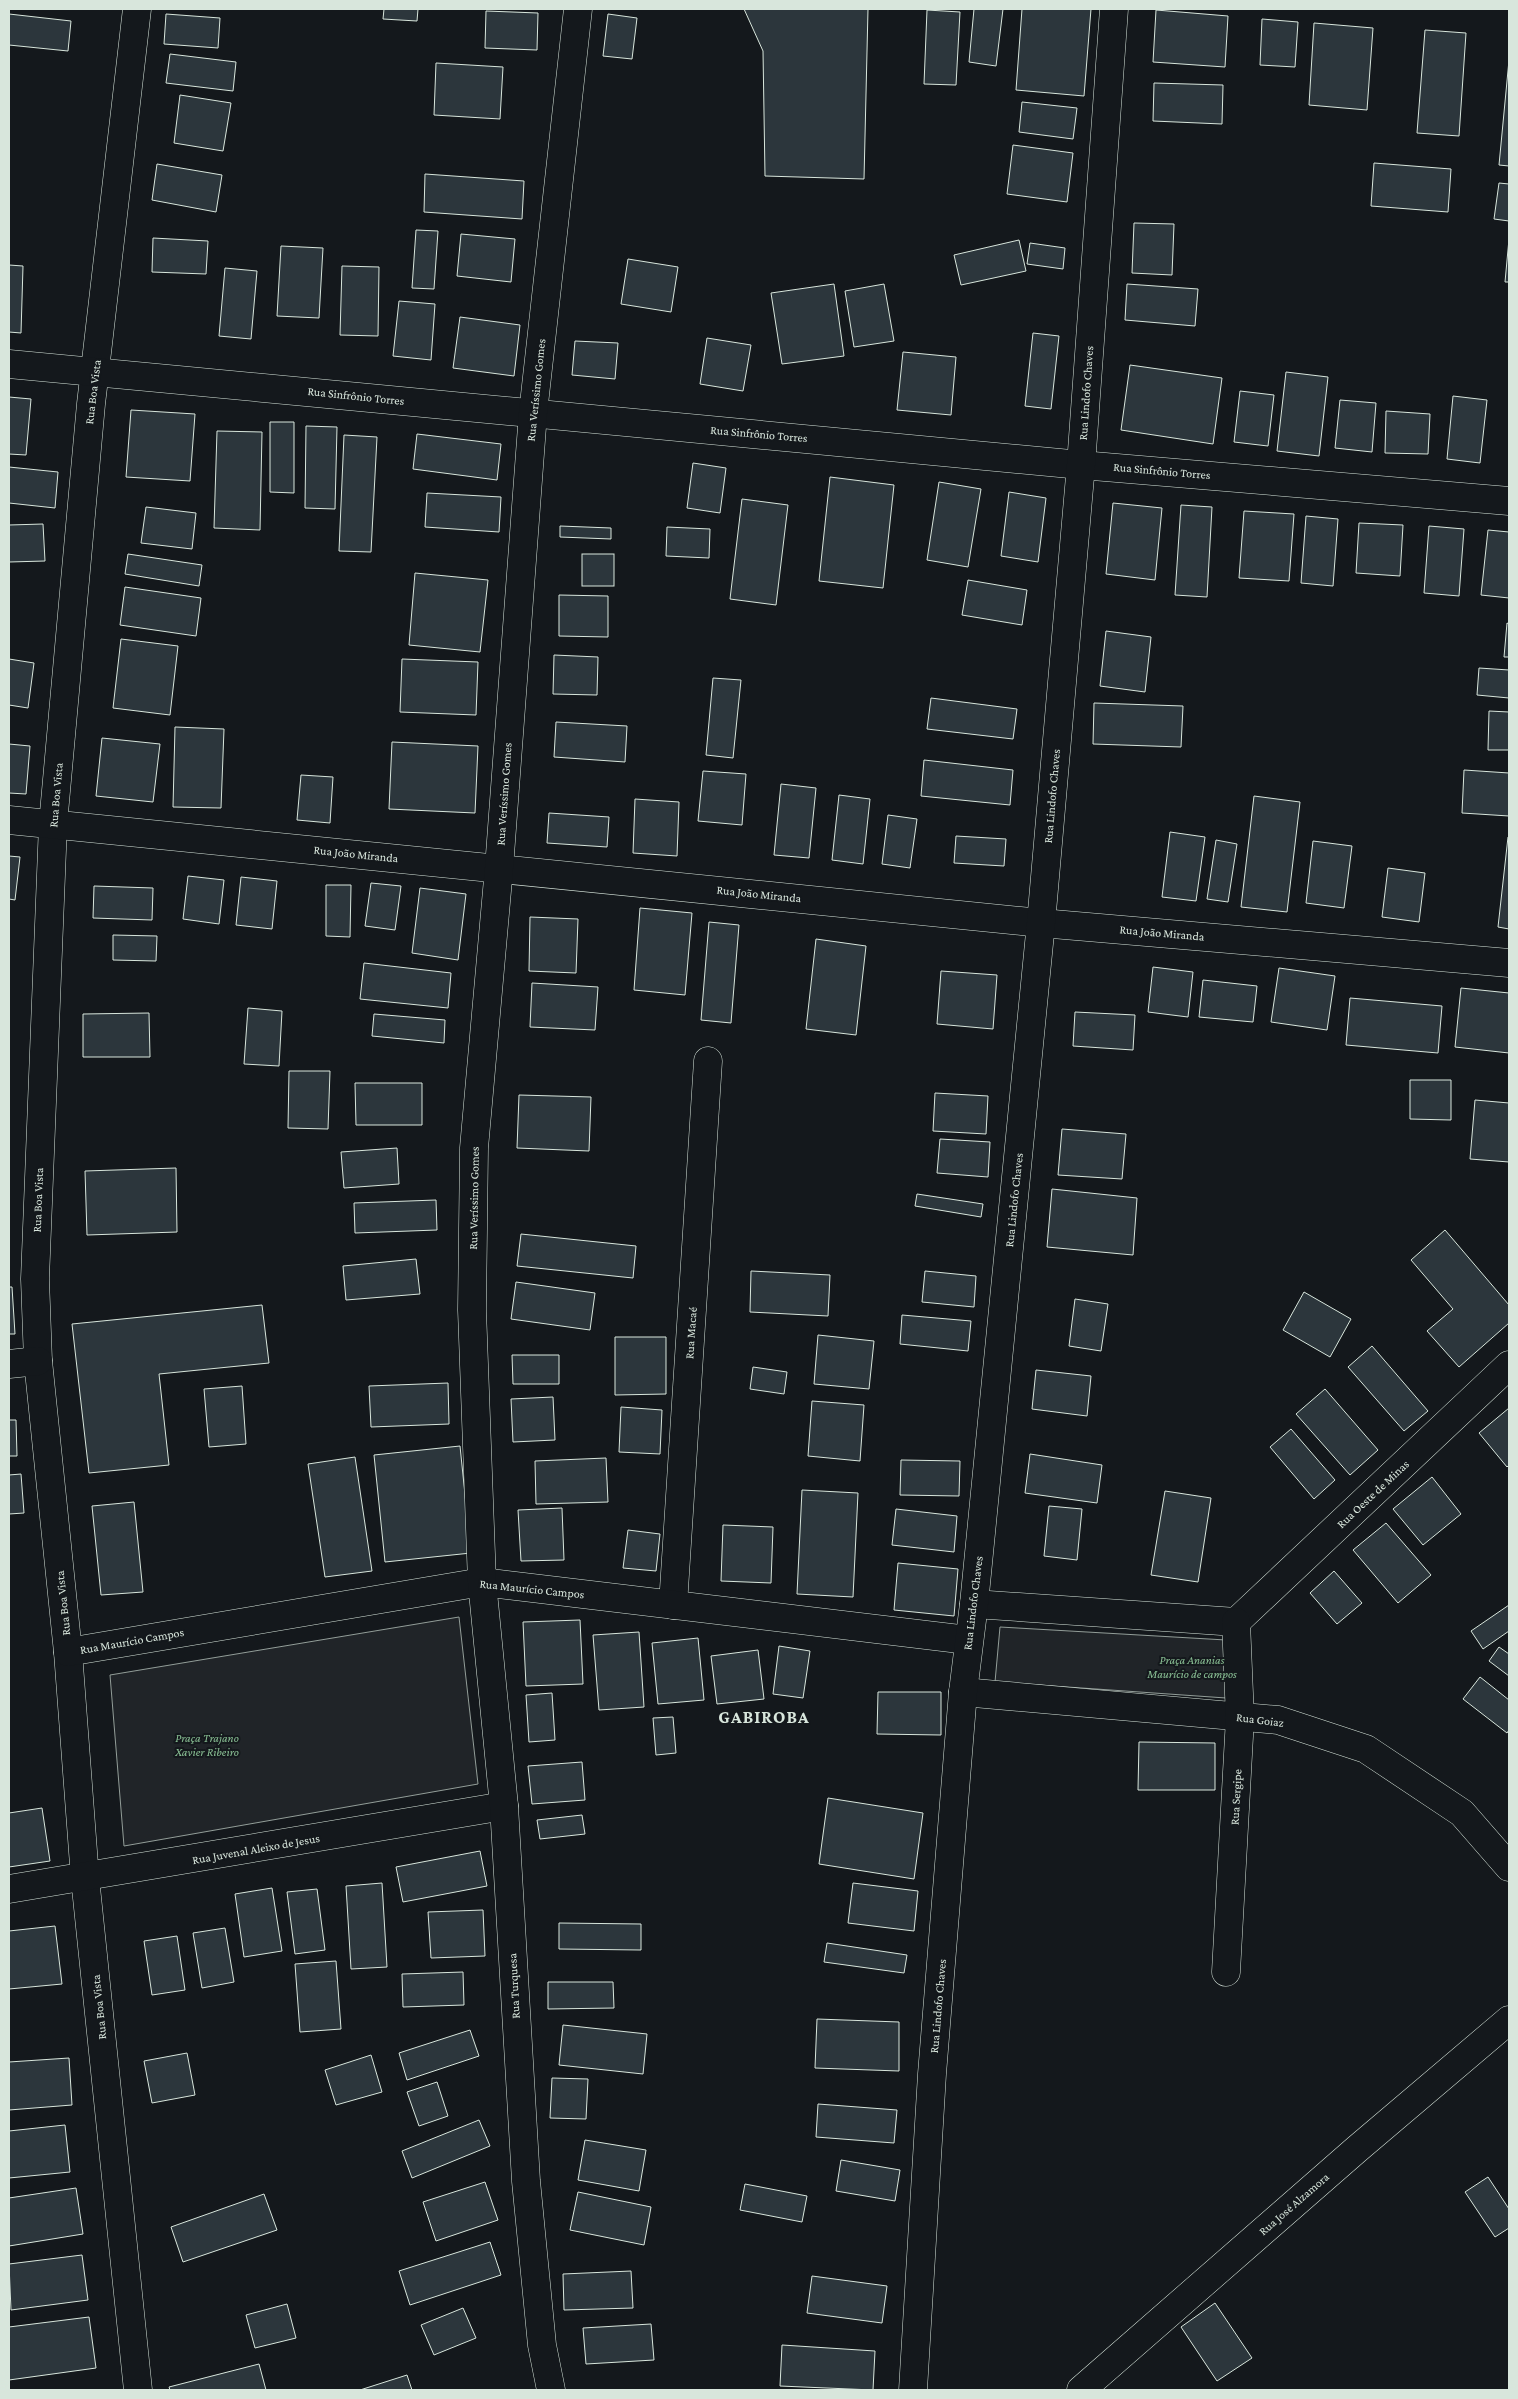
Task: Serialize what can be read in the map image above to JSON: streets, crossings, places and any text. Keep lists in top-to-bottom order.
{
  "streets": {
    "street": [
      "Rua Veríssimo Gomes",
      "Rua Boa Vista",
      "Rua Lindofo Chaves",
      "Rua Sinfrônio Torres",
      "Rua João Miranda",
      "Rua Macaé",
      "Rua Oeste de Minas",
      "Rua Maurício Campos",
      "Rua Goiaz",
      "Rua Sergipe",
      "Rua Juvenal Aleixo de Jesus",
      "Rua Turquesa",
      "Rua José Alzamora"
    ]
  },
  "crossings": [
    ["Rua Veríssimo Gomes", "Rua Sinfrônio Torres"],
    ["Rua Veríssimo Gomes", "Rua João Miranda"],
    ["Rua Veríssimo Gomes", "Rua Maurício Campos"],
    ["Rua Veríssimo Gomes", "Rua Turquesa"],
    ["Rua Boa Vista", "Rua Sinfrônio Torres"],
    ["Rua Boa Vista", "Rua João Miranda"],
    ["Rua Boa Vista", "Rua Maurício Campos"],
    ["Rua Boa Vista", "Rua Juvenal Aleixo de Jesus"],
    ["Rua Lindofo Chaves", "Rua Sinfrônio Torres"],
    ["Rua Lindofo Chaves", "Rua João Miranda"],
    ["Rua Lindofo Chaves", "Rua Maurício Campos"],
    ["Rua Lindofo Chaves", "Rua Goiaz"],
    ["Rua Macaé", "Rua Maurício Campos"],
    ["Rua Oeste de Minas", "Rua Sergipe"],
    ["Rua Maurício Campos", "Rua Turquesa"],
    ["Rua Goiaz", "Rua Sergipe"],
    ["Rua Juvenal Aleixo de Jesus", "Rua Turquesa"]
  ],
  "districts": ["GABIROBA"],
  "parks": ["Praça Ananias Maurício de campos", "Praça Trajano Xavier Ribeiro"]
}
